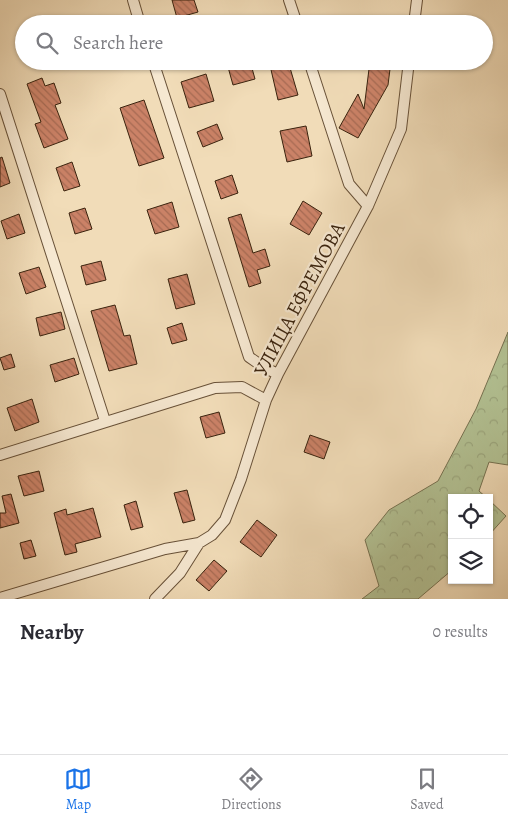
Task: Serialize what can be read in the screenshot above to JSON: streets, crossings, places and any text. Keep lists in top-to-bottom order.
{
  "streets": {
    "street": ["УЛИЦА ЕФРЕМОВА"]
  },
  "page": {
    "search": "Search here",
    "heading": ["Nearby", "0 results"],
    "nav": ["Map", "Directions", "Saved"]
  }
}
